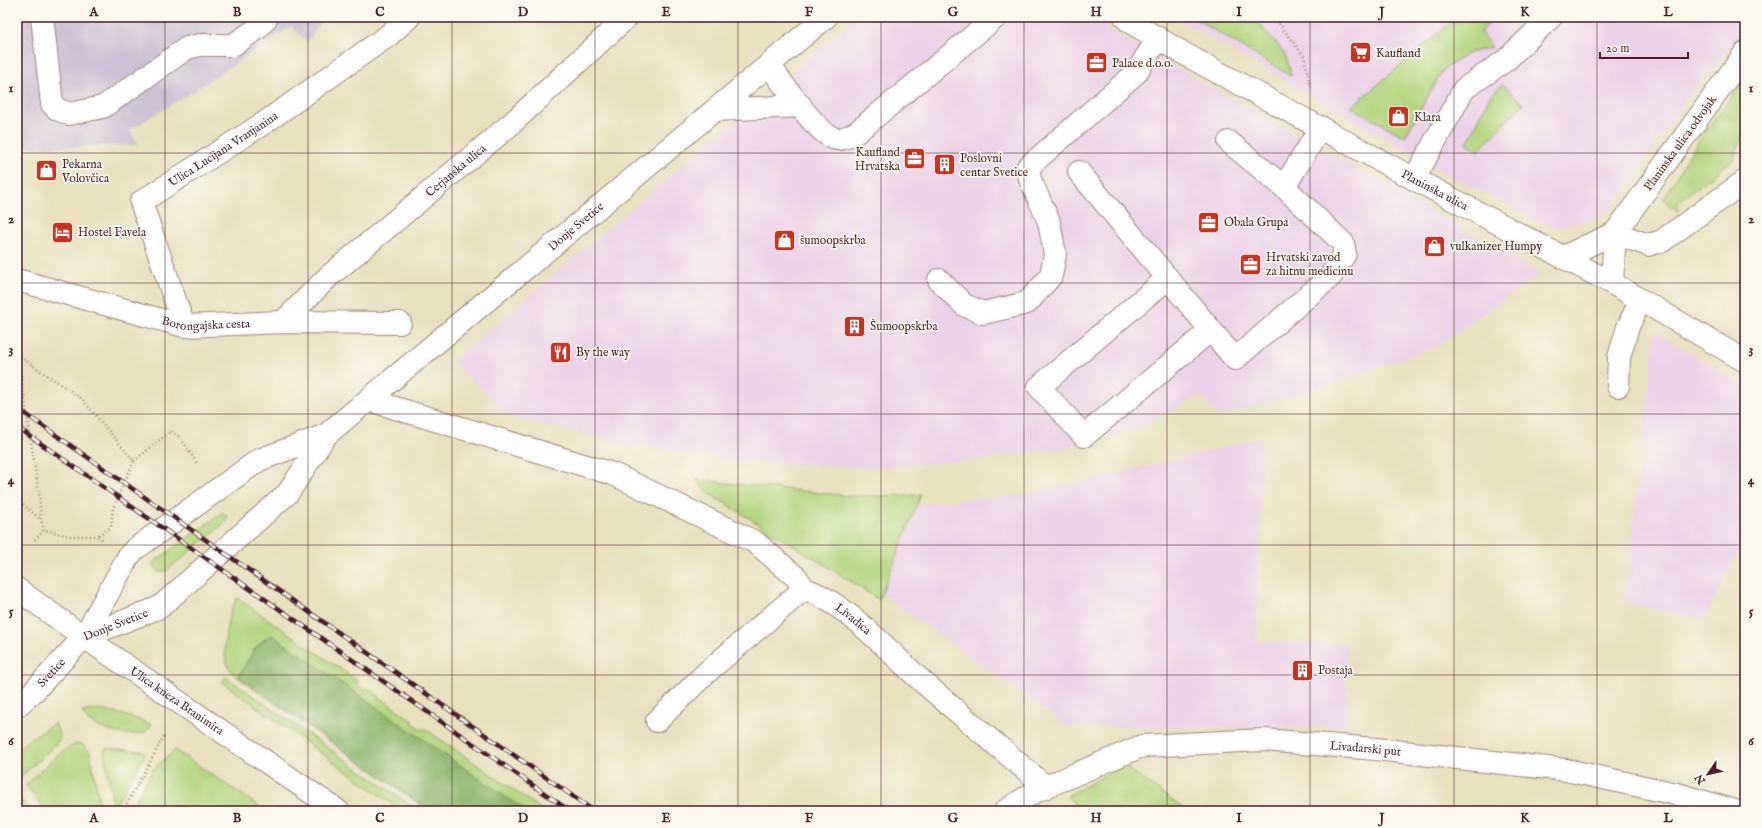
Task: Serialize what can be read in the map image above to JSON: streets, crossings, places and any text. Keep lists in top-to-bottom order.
{
  "streets": {
    "street": [
      "Planinska ulica odvojak",
      "Ulica Lucijana Vranjanina",
      "Cerjanska ulica",
      "Planinska ulica",
      "Donje Svetice",
      "Borongajska cesta",
      "Livadica",
      "Svetice",
      "Ulica kneza Branimira",
      "Livadarski put"
    ]
  },
  "crossings": [
    ["Planinska ulica odvojak", "Planinska ulica"],
    ["Ulica Lucijana Vranjanina", "Borongajska cesta"],
    ["Cerjanska ulica", "Borongajska cesta"],
    ["Donje Svetice", "Svetice"],
    ["Donje Svetice", "Ulica kneza Branimira"],
    ["Livadica", "Livadarski put"],
    ["Svetice", "Ulica kneza Branimira"]
  ],
  "places": {
    "supermarket": ["Kaufland"],
    "office": [
      "Palace d.o.o.",
      "Kaufland Hrvatska",
      "Obala Grupa",
      "Hrvatski zavod za hitnu medicinu"
    ],
    "shop": [
      "Klara",
      "Pekarna Volovčica",
      "šumoopskrba",
      "vulkanizer Humpy"
    ],
    "building": ["Poslovni centar Svetice", "Šumoopskrba", "Postaja"],
    "hotel": ["Hostel Favela"],
    "restaurant": ["By the way"]
  },
  "scale_bar": "20 m",
  "north": "bottom left",
  "grid": {
    "columns": [
      "A",
      "B",
      "C",
      "D",
      "E",
      "F",
      "G",
      "H",
      "I",
      "J",
      "K",
      "L"
    ],
    "rows": [
      "1",
      "2",
      "3",
      "4",
      "5",
      "6"
    ]
  }
}
